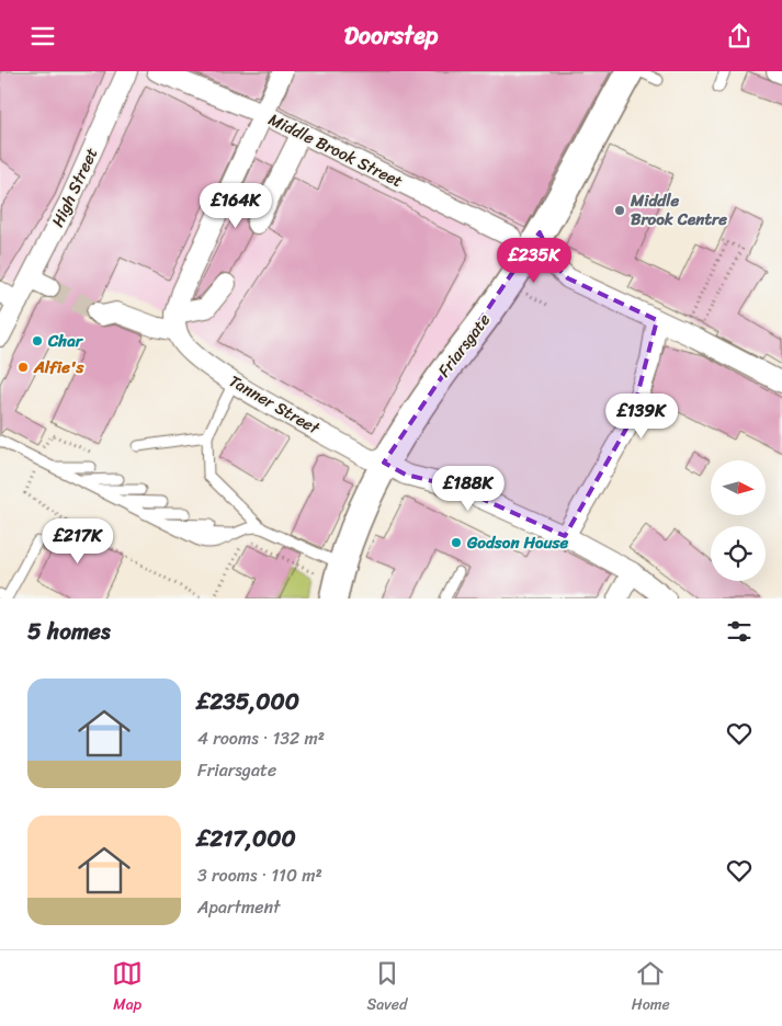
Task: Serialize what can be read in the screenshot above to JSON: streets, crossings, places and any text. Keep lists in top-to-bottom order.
{
  "streets": {
    "main road": ["Friarsgate"],
    "street": ["Middle Brook Street", "High Street", "Tanner Street"]
  },
  "crossings": [
    ["Middle Brook Street", "Friarsgate"],
    ["Friarsgate", "Tanner Street"]
  ],
  "places": [
    "Middle Brook Centre",
    "Char",
    "Alfie's",
    "Godson House"
  ],
  "north": "right",
  "page": {
    "header": "Doorstep",
    "price": [
      "£164K",
      "£235K",
      "£139K",
      "£188K",
      "£217K"
    ],
    "heading": "5 homes",
    "list": [
      {
        "name": "£235,000",
        "note": "4 rooms · 132 m² · Friarsgate"
      },
      {
        "name": "£217,000",
        "note": "3 rooms · 110 m² · Apartment"
      }
    ],
    "tabs": ["Map", "Saved", "Home"]
  }
}
